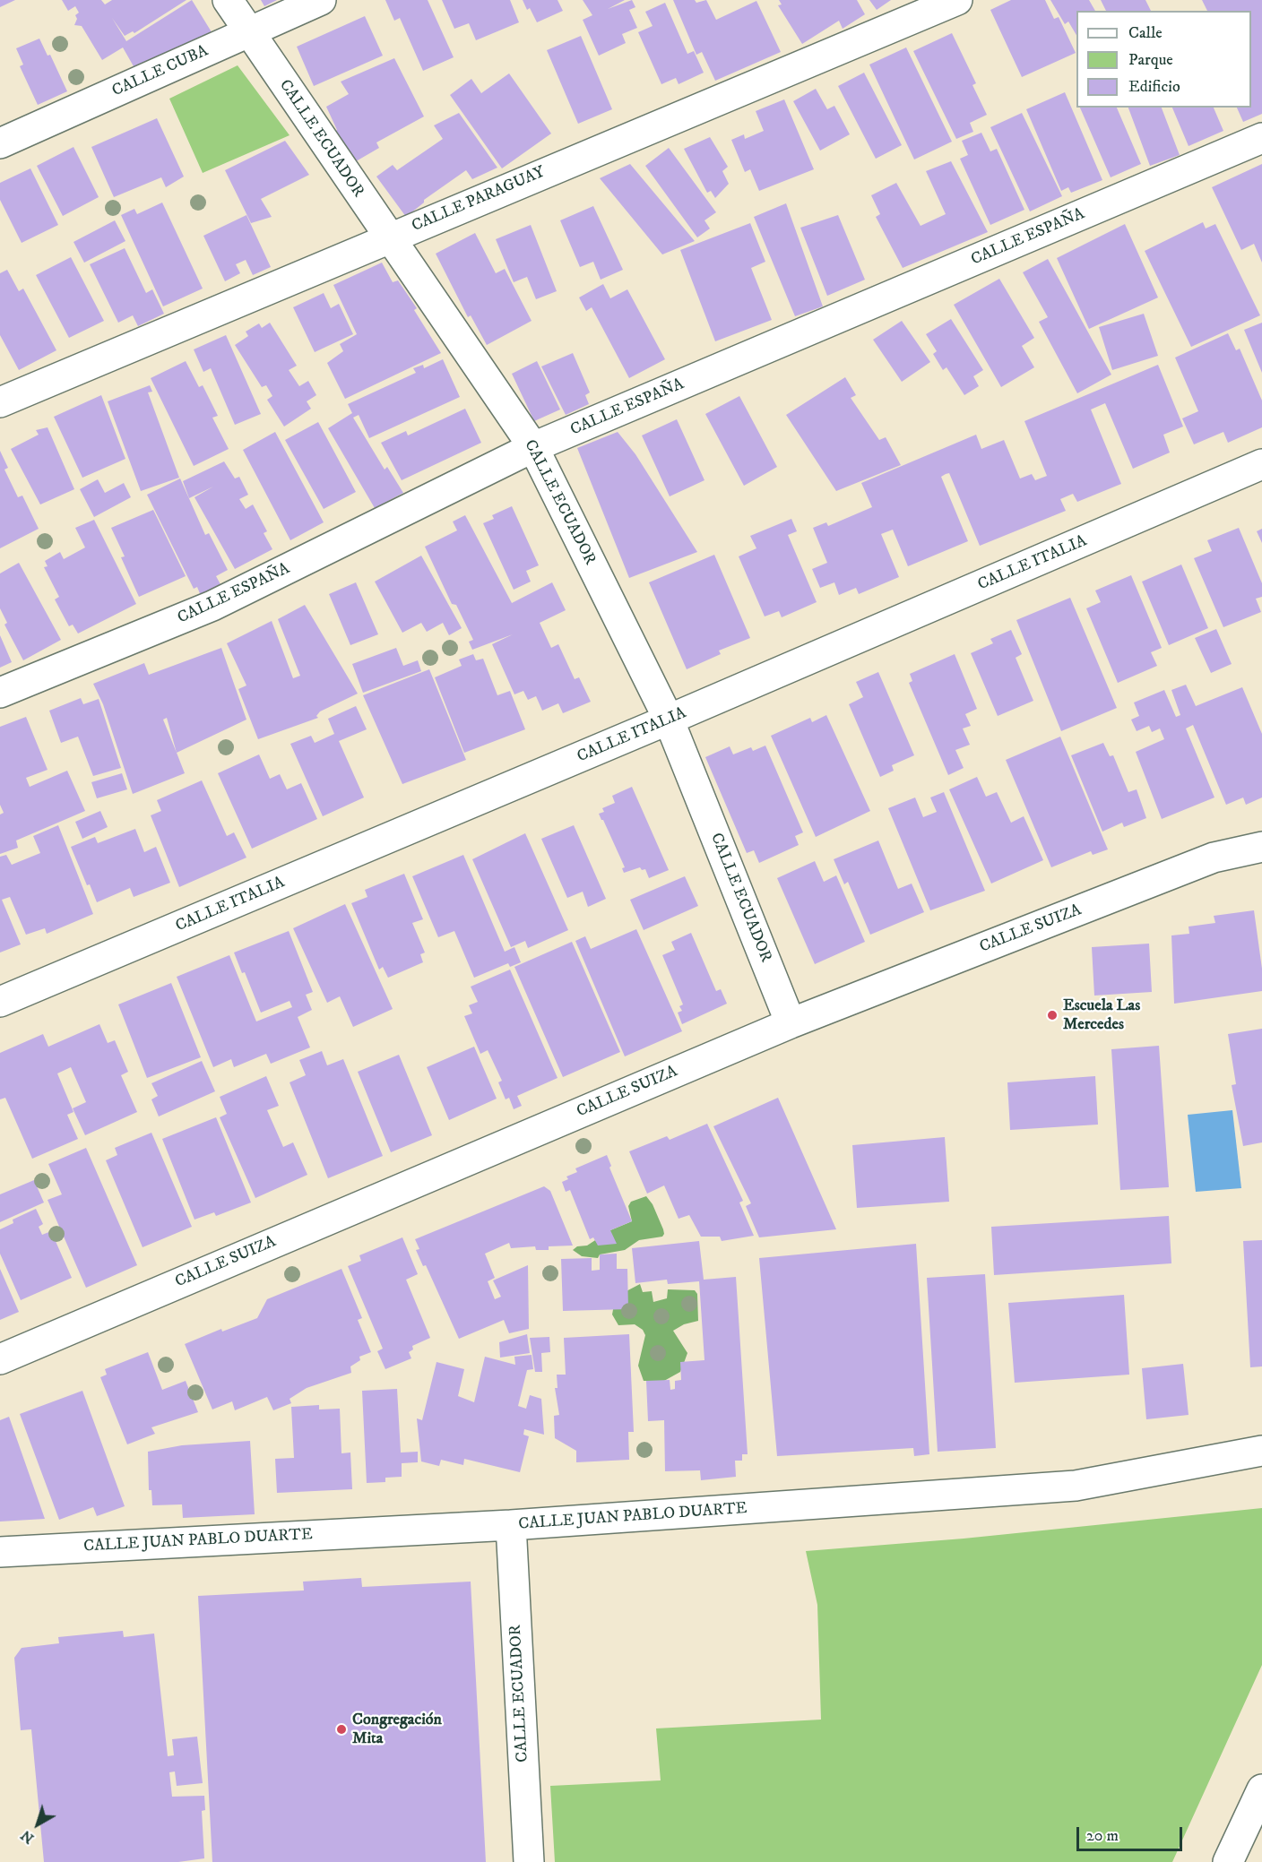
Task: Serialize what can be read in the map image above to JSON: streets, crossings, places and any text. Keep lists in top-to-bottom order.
{
  "streets": {
    "street": [
      "CALLE CUBA",
      "CALLE ECUADOR",
      "CALLE PARAGUAY",
      "CALLE ESPAÑA",
      "CALLE ITALIA",
      "CALLE SUIZA",
      "CALLE JUAN PABLO DUARTE"
    ]
  },
  "crossings": [
    ["CALLE CUBA", "CALLE ECUADOR"],
    ["CALLE ECUADOR", "CALLE PARAGUAY"],
    ["CALLE ECUADOR", "CALLE ESPAÑA"],
    ["CALLE ECUADOR", "CALLE ITALIA"],
    ["CALLE ECUADOR", "CALLE SUIZA"],
    ["CALLE ECUADOR", "CALLE JUAN PABLO DUARTE"]
  ],
  "places": ["Escuela Las Mercedes", "Congregación Mita"],
  "legend": ["Calle", "Parque", "Edificio"],
  "scale_bar": "20 m",
  "north": "bottom left"
}
